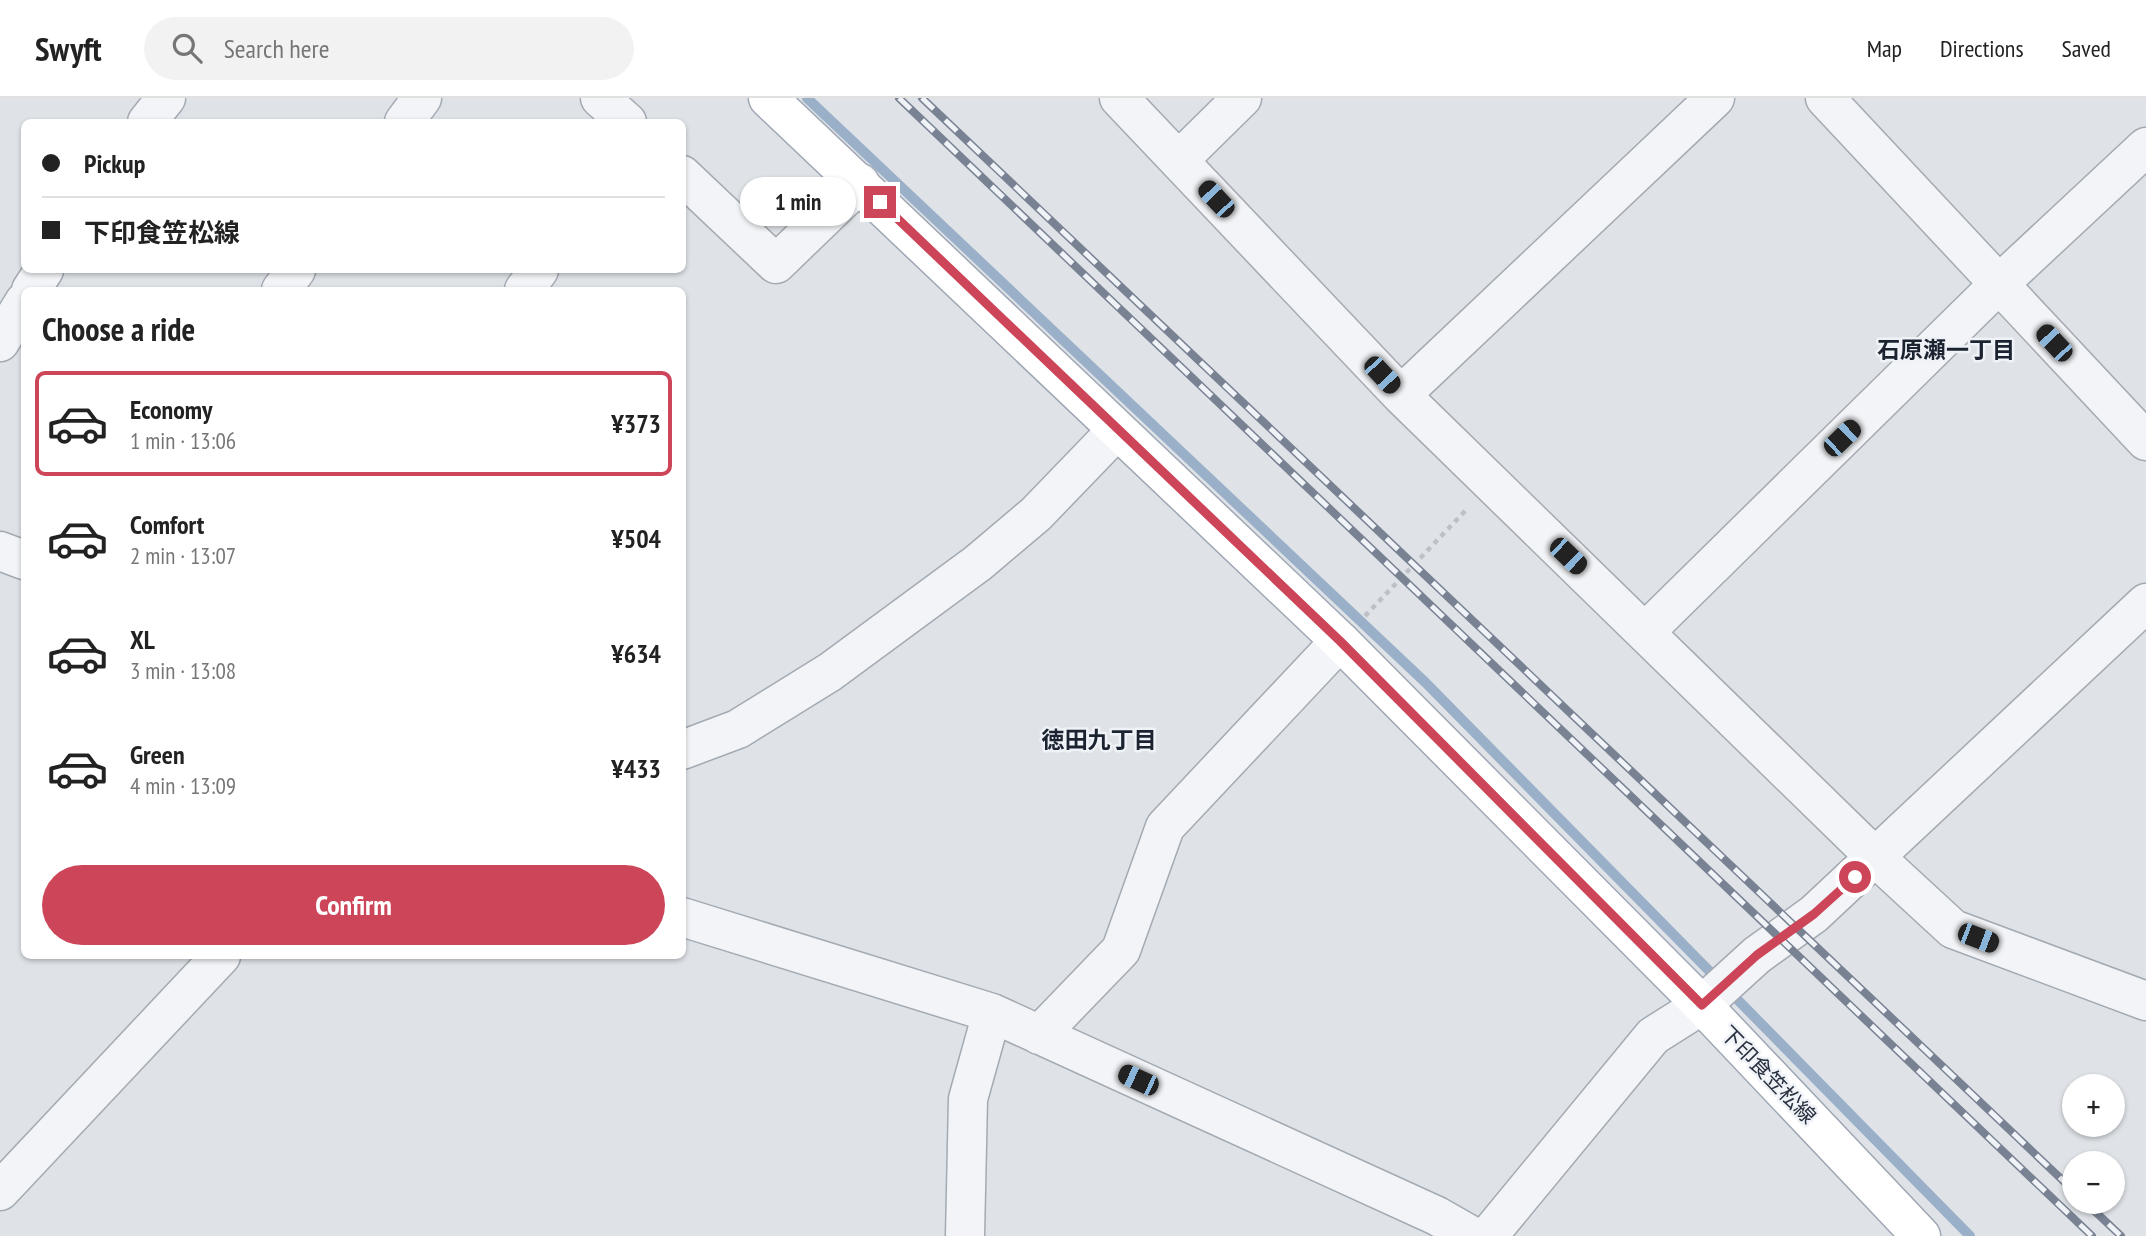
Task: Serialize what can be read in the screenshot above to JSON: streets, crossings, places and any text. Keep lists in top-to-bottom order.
{
  "streets": {
    "main road": ["下印食笠松線"]
  },
  "districts": ["石原瀬一丁目", "徳田九丁目"],
  "page": {
    "header": "Swyft",
    "search": "Search here",
    "nav": ["Map", "Directions", "Saved"],
    "banner": ["Pickup", "下印食笠松線"],
    "bubble": "1 min",
    "heading": "Choose a ride",
    "list": [
      {
        "name": "Economy",
        "note": "1 min · 13:06",
        "value": "¥373"
      },
      {
        "name": "Comfort",
        "note": "2 min · 13:07",
        "value": "¥504"
      },
      {
        "name": "XL",
        "note": "3 min · 13:08",
        "value": "¥634"
      },
      {
        "name": "Green",
        "note": "4 min · 13:09",
        "value": "¥433"
      }
    ],
    "buttons": "Confirm",
    "map_buttons": ["+", "−"]
  }
}
